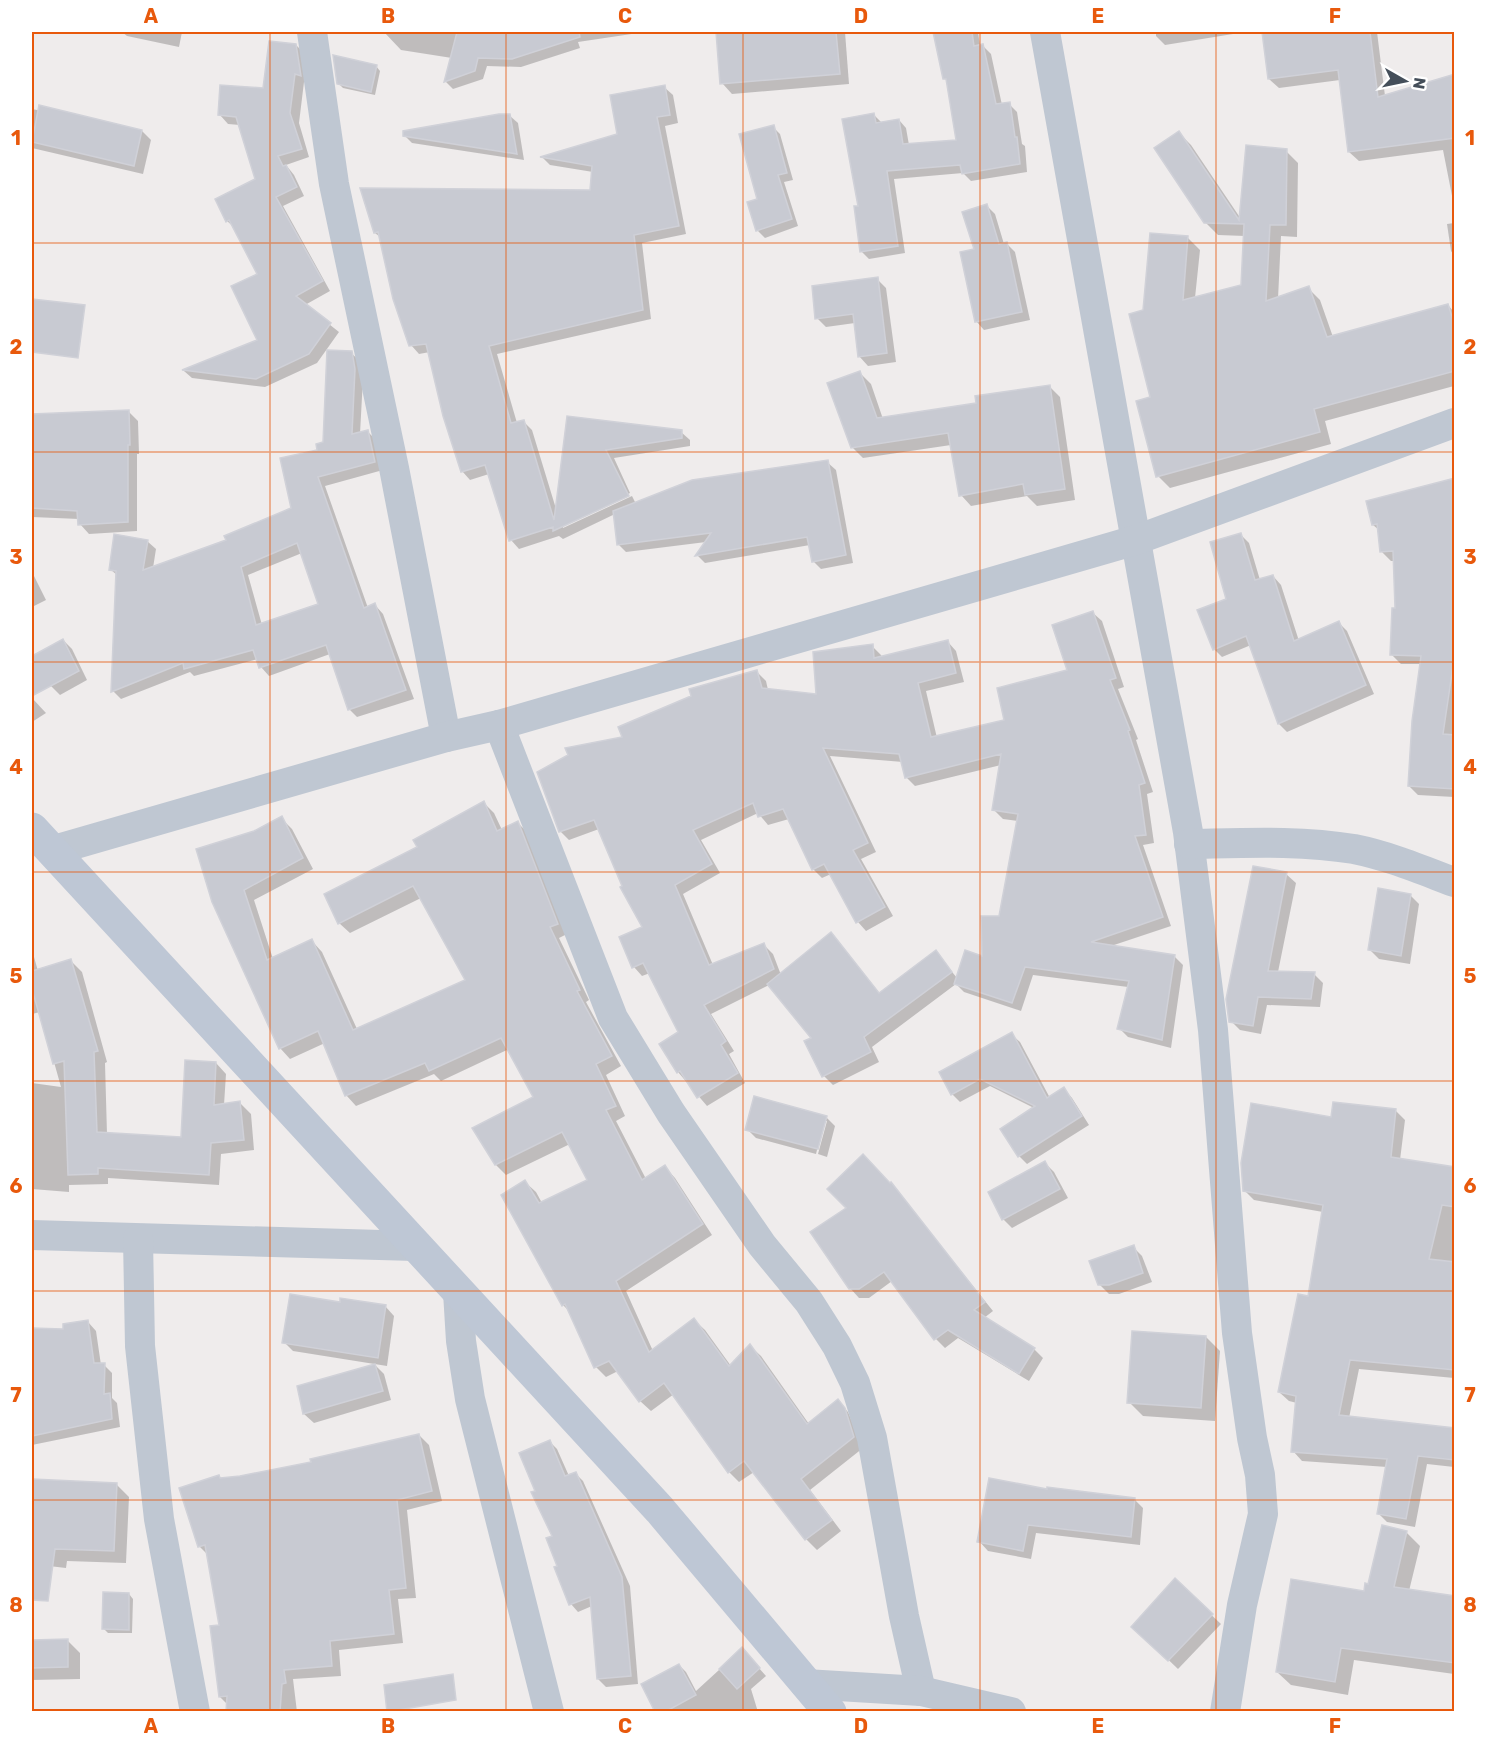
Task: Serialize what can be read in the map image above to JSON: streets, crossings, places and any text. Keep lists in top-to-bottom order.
{
  "north": "right",
  "grid": {
    "columns": [
      "A",
      "B",
      "C",
      "D",
      "E",
      "F"
    ],
    "rows": [
      "1",
      "2",
      "3",
      "4",
      "5",
      "6",
      "7",
      "8"
    ]
  }
}
